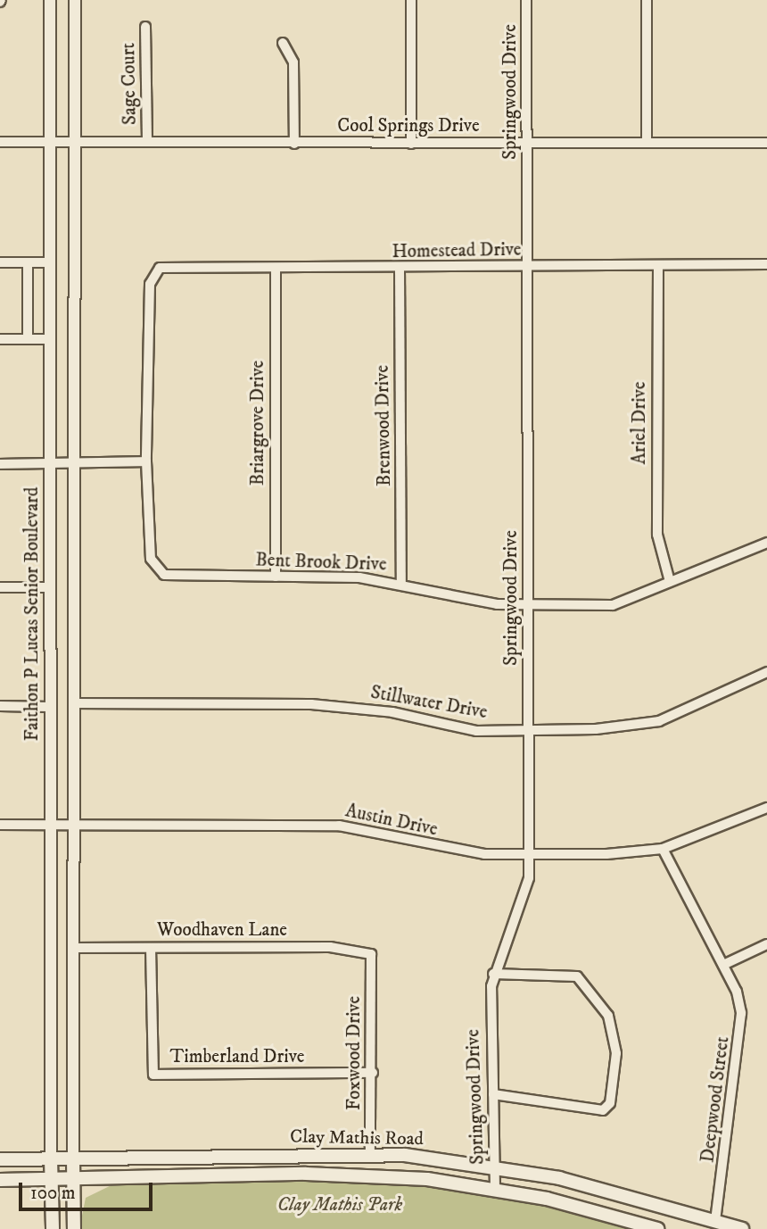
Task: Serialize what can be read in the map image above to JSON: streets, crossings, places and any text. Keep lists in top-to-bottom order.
{
  "streets": {
    "main road": ["Faithon P Lucas Senior Boulevard", "Clay Mathis Road"],
    "street": [
      "Sage Court",
      "Springwood Drive",
      "Cool Springs Drive",
      "Homestead Drive",
      "Briargrove Drive",
      "Ariel Drive",
      "Brenwood Drive",
      "Bent Brook Drive",
      "Stillwater Drive",
      "Austin Drive",
      "Woodhaven Lane",
      "Foxwood Drive",
      "Timberland Drive",
      "Deepwood Street"
    ]
  },
  "crossings": [
    ["Sage Court", "Cool Springs Drive"],
    ["Springwood Drive", "Cool Springs Drive"],
    ["Springwood Drive", "Homestead Drive"],
    ["Springwood Drive", "Bent Brook Drive"],
    ["Springwood Drive", "Stillwater Drive"],
    ["Springwood Drive", "Austin Drive"],
    ["Springwood Drive", "Clay Mathis Road"],
    ["Cool Springs Drive", "Faithon P Lucas Senior Boulevard"],
    ["Homestead Drive", "Briargrove Drive"],
    ["Homestead Drive", "Ariel Drive"],
    ["Homestead Drive", "Brenwood Drive"],
    ["Homestead Drive", "Bent Brook Drive"],
    ["Briargrove Drive", "Bent Brook Drive"],
    ["Ariel Drive", "Bent Brook Drive"],
    ["Brenwood Drive", "Bent Brook Drive"],
    ["Faithon P Lucas Senior Boulevard", "Austin Drive"],
    ["Faithon P Lucas Senior Boulevard", "Clay Mathis Road"],
    ["Austin Drive", "Deepwood Street"],
    ["Woodhaven Lane", "Foxwood Drive"],
    ["Woodhaven Lane", "Timberland Drive"],
    ["Foxwood Drive", "Timberland Drive"],
    ["Foxwood Drive", "Clay Mathis Road"],
    ["Deepwood Street", "Clay Mathis Road"]
  ],
  "parks": ["Clay Mathis Park"],
  "scale_bar": "100 m"
}
